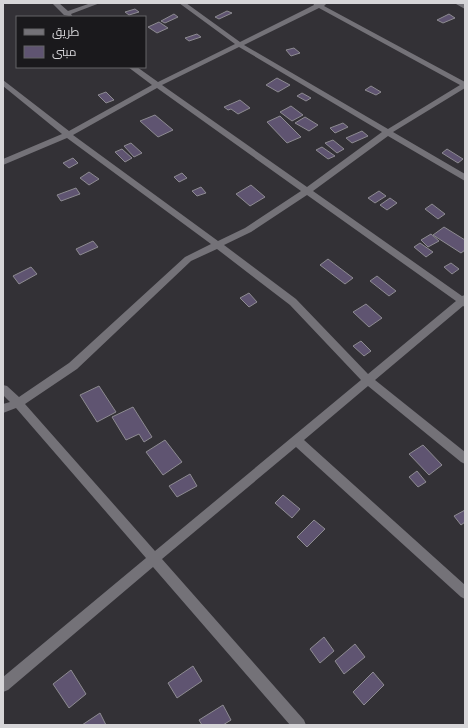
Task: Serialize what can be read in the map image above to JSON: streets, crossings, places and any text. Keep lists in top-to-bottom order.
{
  "legend": ["طريق", "مبنى"]
}
